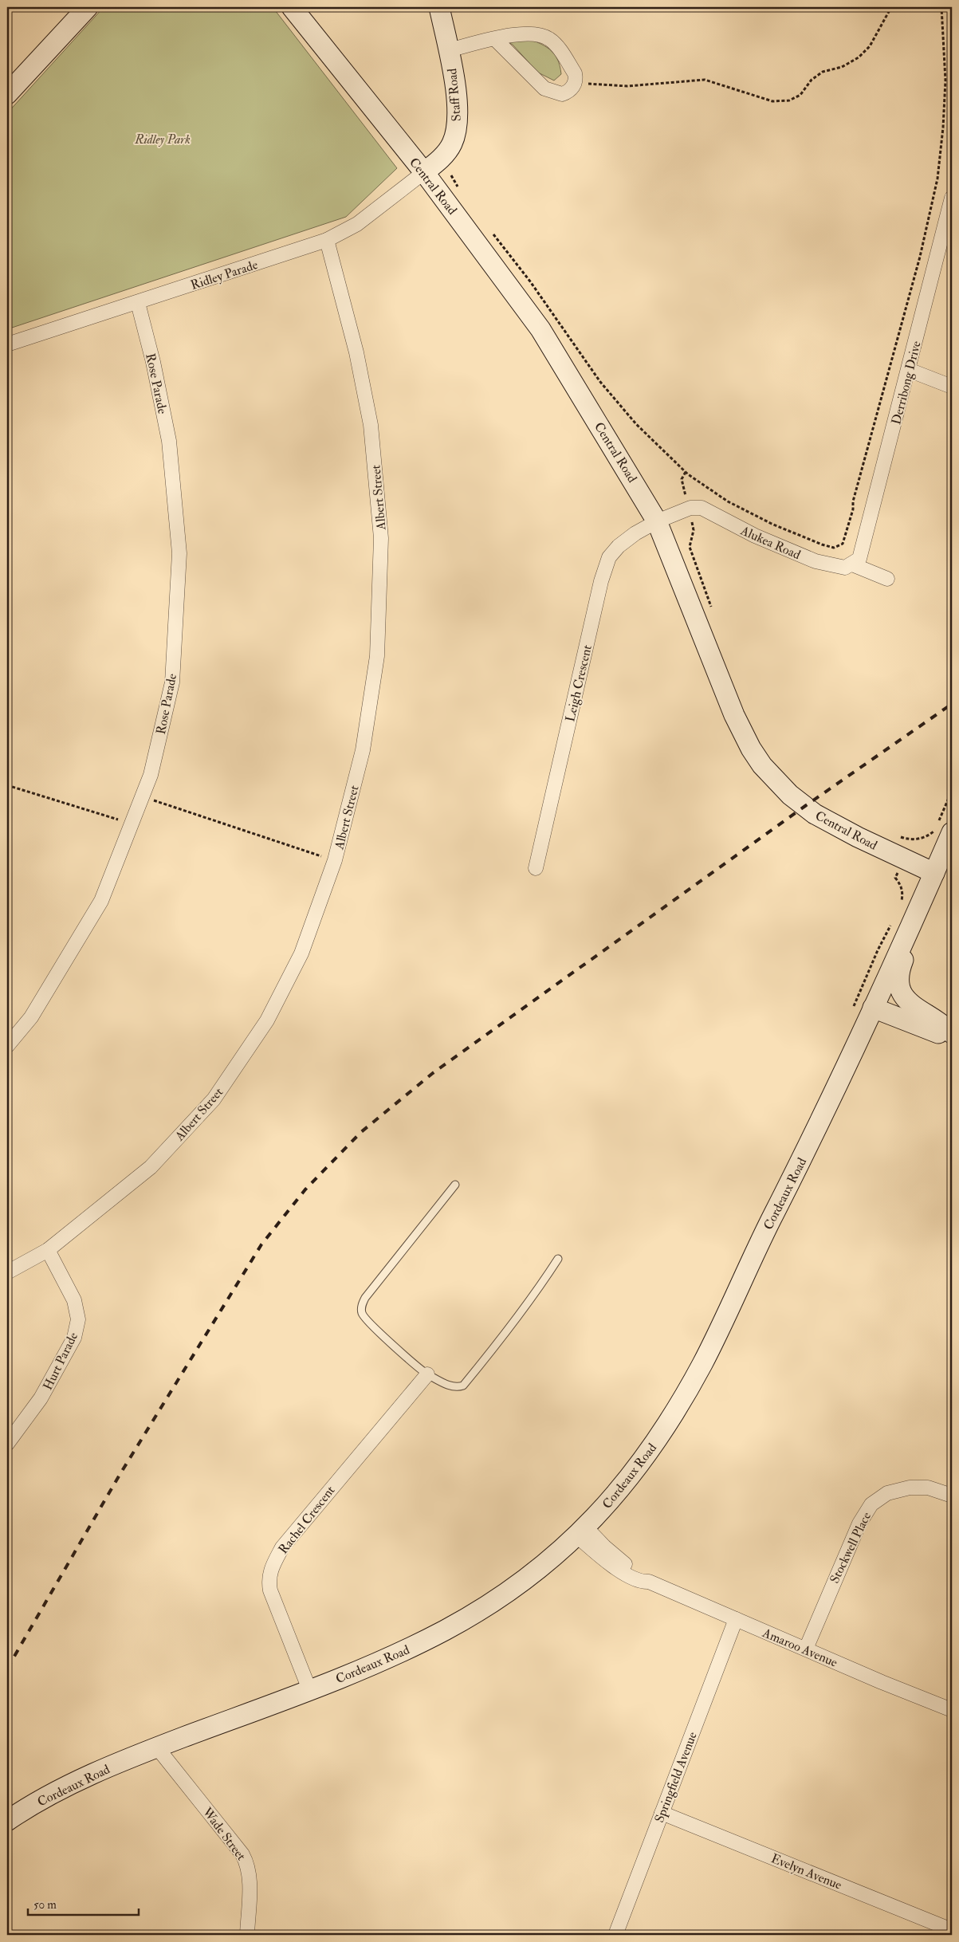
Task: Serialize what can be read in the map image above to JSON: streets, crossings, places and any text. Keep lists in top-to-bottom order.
{
  "streets": {
    "main road": ["Staff Road", "Central Road", "Cordeaux Road"],
    "street": [
      "Ridley Parade",
      "Derribong Drive",
      "Rose Parade",
      "Albert Street",
      "Alukea Road",
      "Leigh Crescent",
      "Hurt Parade",
      "Rachel Crescent",
      "Stockwell Place",
      "Amaroo Avenue",
      "Springfield Avenue",
      "Wade Street",
      "Evelyn Avenue"
    ]
  },
  "crossings": [
    ["Staff Road", "Central Road"],
    ["Staff Road", "Ridley Parade"],
    ["Central Road", "Ridley Parade"],
    ["Central Road", "Alukea Road"],
    ["Central Road", "Leigh Crescent"],
    ["Central Road", "Cordeaux Road"],
    ["Ridley Parade", "Rose Parade"],
    ["Ridley Parade", "Albert Street"],
    ["Derribong Drive", "Alukea Road"],
    ["Albert Street", "Hurt Parade"],
    ["Alukea Road", "Leigh Crescent"],
    ["Cordeaux Road", "Rachel Crescent"],
    ["Cordeaux Road", "Amaroo Avenue"],
    ["Cordeaux Road", "Wade Street"],
    ["Stockwell Place", "Amaroo Avenue"],
    ["Amaroo Avenue", "Springfield Avenue"],
    ["Springfield Avenue", "Evelyn Avenue"]
  ],
  "parks": ["Ridley Park"],
  "scale_bar": "50 m"
}
